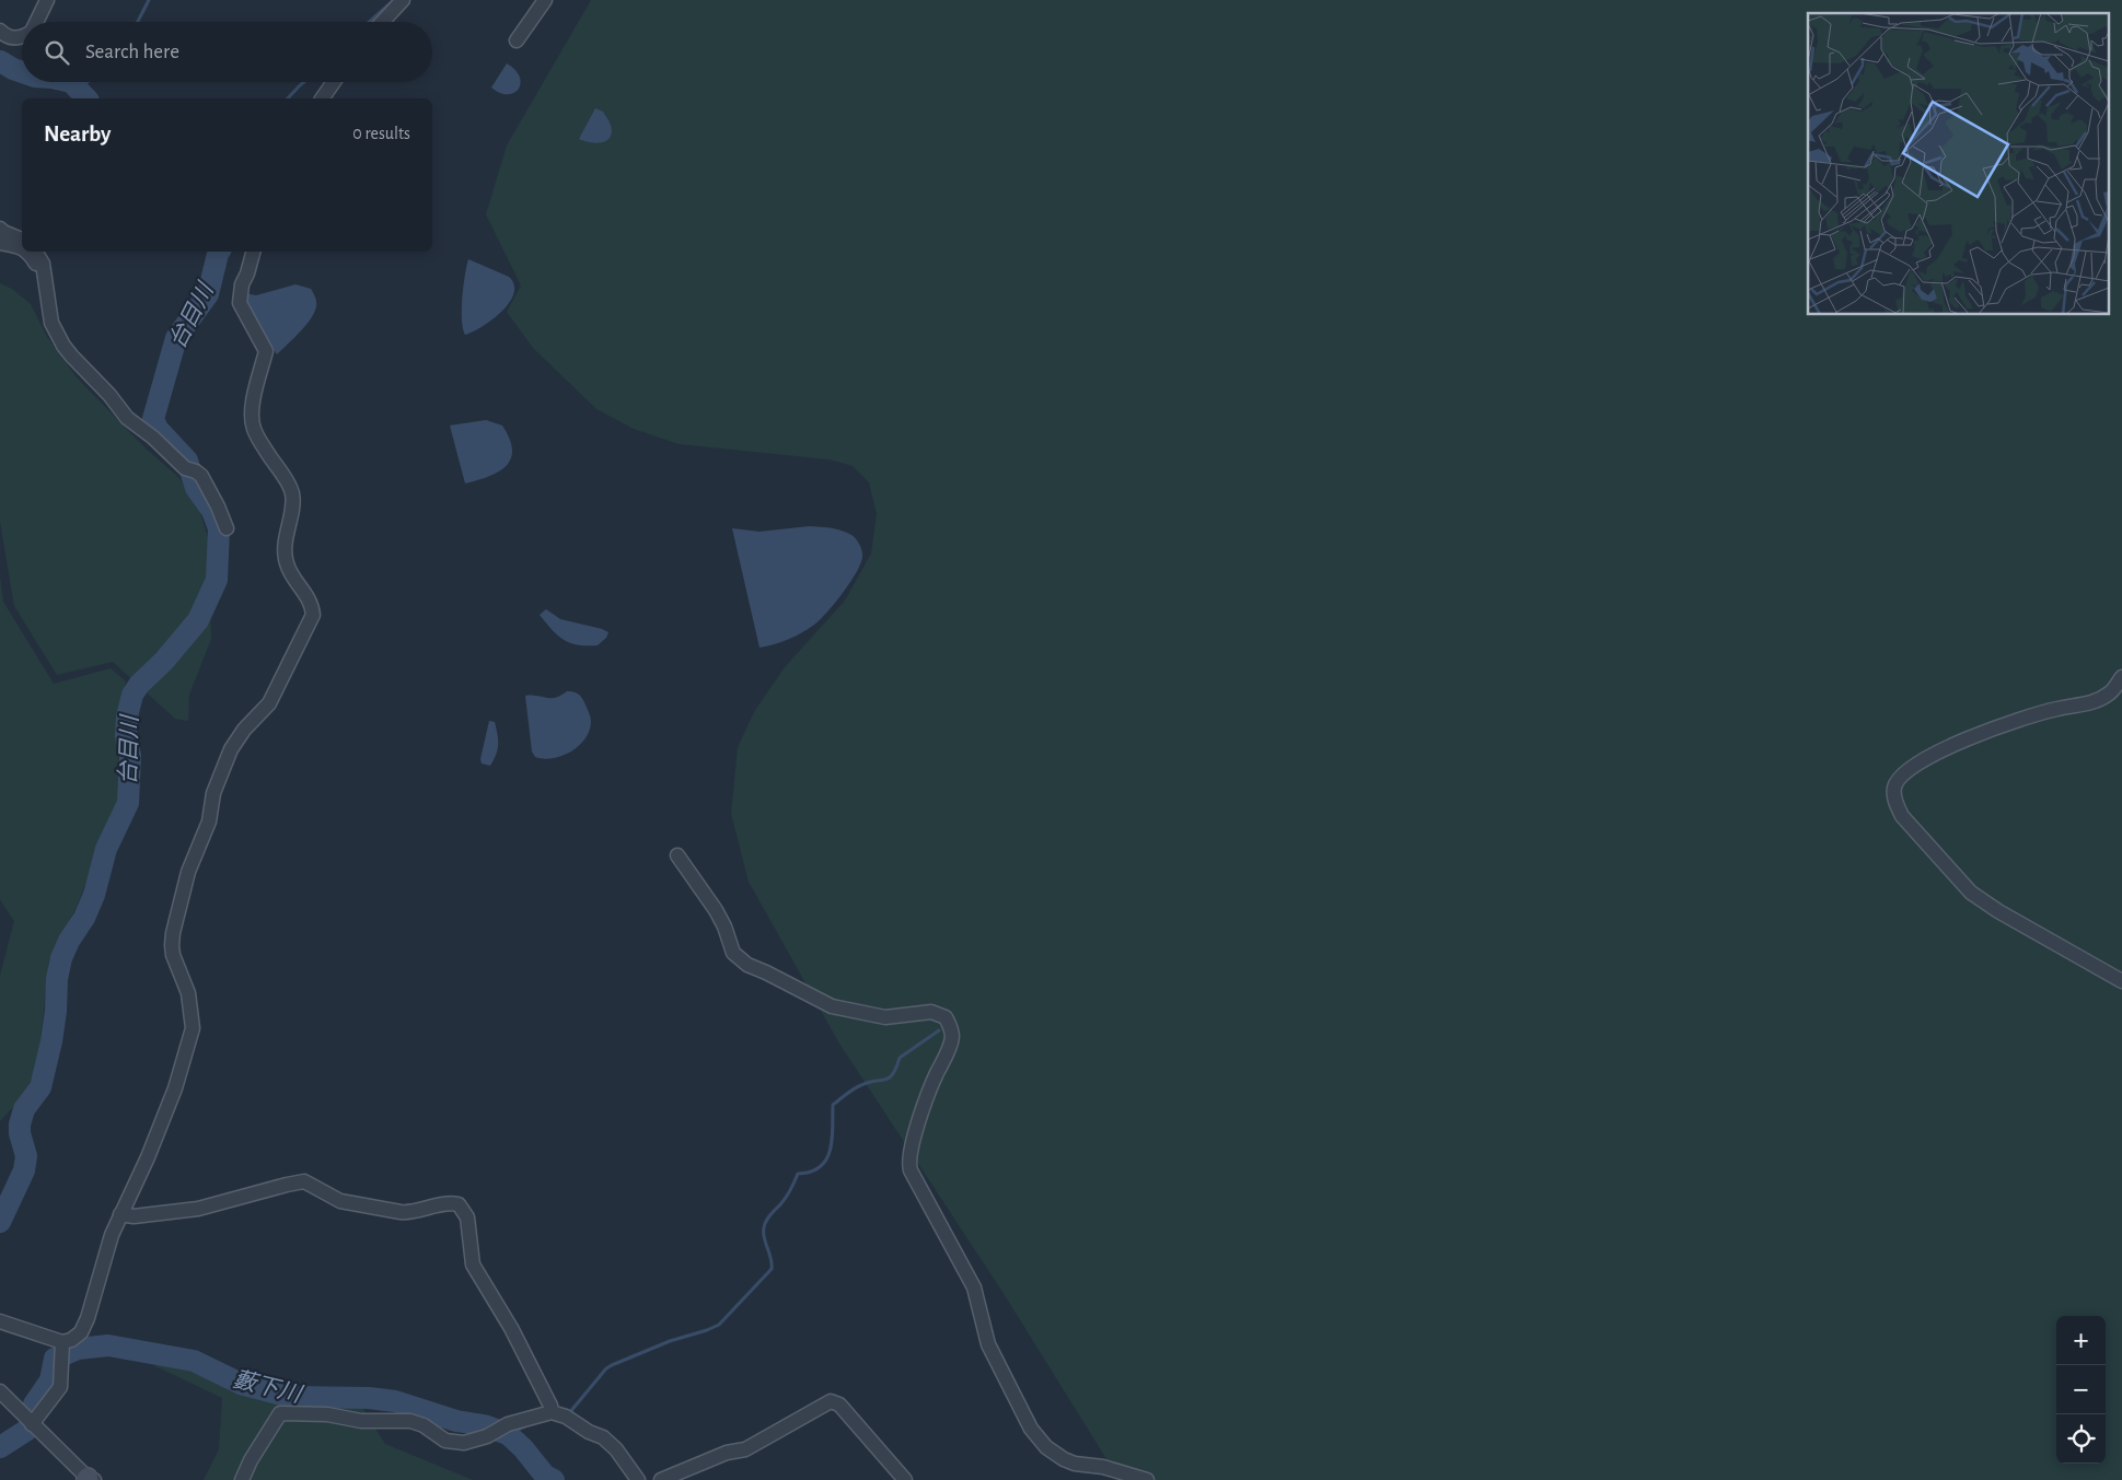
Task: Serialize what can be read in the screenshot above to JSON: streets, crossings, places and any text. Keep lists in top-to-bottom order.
{
  "water": ["台目川", "藪下川"],
  "page": {
    "search": "Search here",
    "heading": ["Nearby", "0 results"],
    "map_buttons": ["+", "−"]
  }
}
